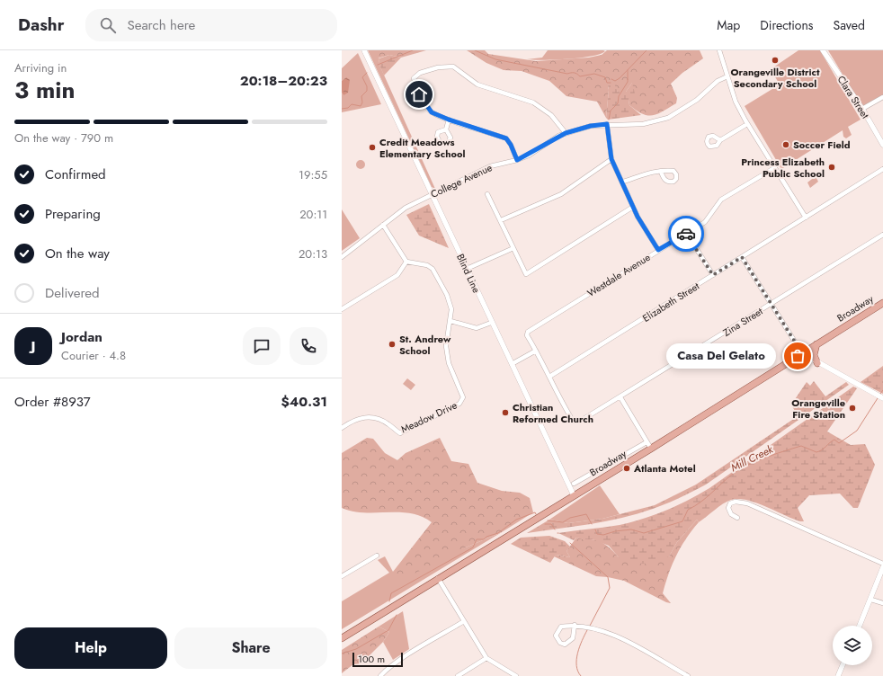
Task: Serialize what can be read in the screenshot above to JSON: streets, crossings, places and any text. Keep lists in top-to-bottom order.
{
  "streets": {
    "main road": ["Broadway"],
    "street": [
      "Clara Street",
      "College Avenue",
      "Blind Line",
      "Westdale Avenue",
      "Elizabeth Street",
      "Zina Street",
      "Meadow Drive"
    ]
  },
  "crossings": [
    ["College Avenue", "Blind Line"],
    ["Blind Line", "Broadway"],
    ["Elizabeth Street", "Zina Street"]
  ],
  "water": ["Mill Creek"],
  "places": [
    "Orangeville District Secondary School",
    "Soccer Field",
    "Credit Meadows Elementary School",
    "Princess Elizabeth Public School",
    "St. Andrew School",
    "Casa Del Gelato",
    "Orangeville Fire Station",
    "Christian Reformed Church",
    "Atlanta Motel"
  ],
  "scale_bar": "100 m",
  "page": {
    "header": "Dashr",
    "search": "Search here",
    "nav": ["Map", "Directions", "Saved"],
    "heading": ["3 min", "Arriving in", "20:18–20:23"],
    "panel": [
      "Jordan",
      "Courier · 4.8",
      "Order #8937",
      "$40.31"
    ],
    "bar": "On the way · 790 m",
    "list": [
      ["Confirmed", "19:55"],
      ["Preparing", "20:11"],
      ["On the way", "20:13"],
      "Delivered"
    ],
    "round": "J",
    "bubble": "Casa Del Gelato",
    "buttons": ["Help", "Share"],
    "scale": "100 m"
  }
}
